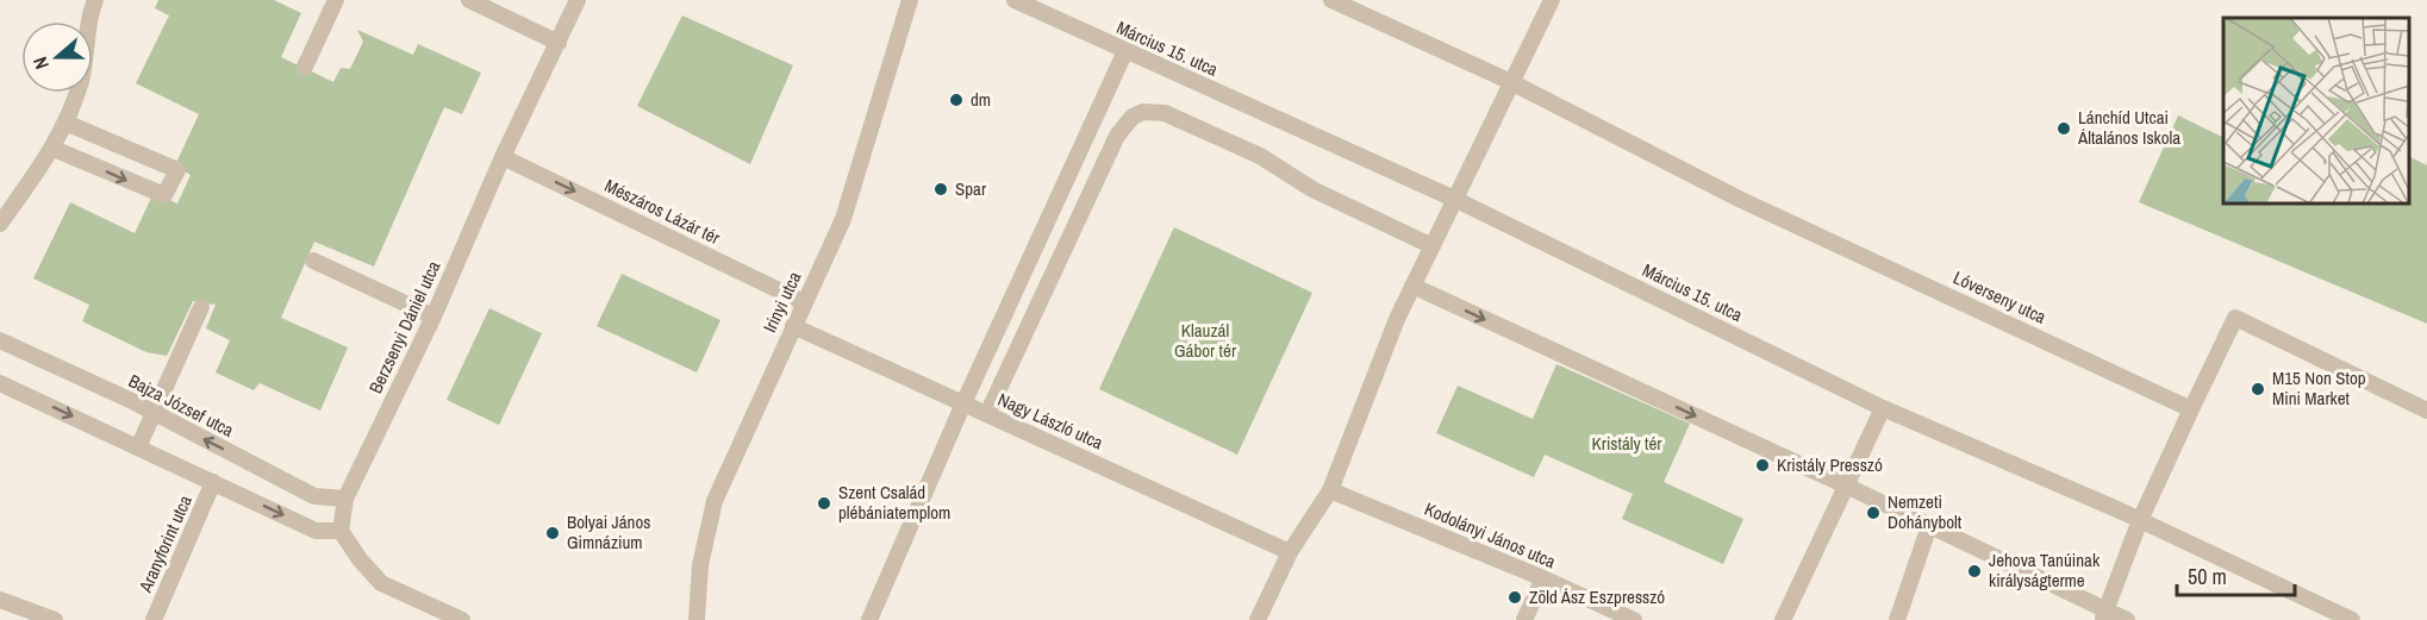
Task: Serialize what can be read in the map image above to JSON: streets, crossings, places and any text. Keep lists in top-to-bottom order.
{
  "streets": {
    "street": [
      "Március 15. utca",
      "Mészáros Lázár tér",
      "Lóverseny utca",
      "Irinyi utca",
      "Berzsenyi Dániel utca",
      "Bajza József utca",
      "Nagy László utca",
      "Kodolányi János utca",
      "Aranyforint utca"
    ]
  },
  "crossings": [
    ["Mészáros Lázár tér", "Irinyi utca"],
    ["Mészáros Lázár tér", "Berzsenyi Dániel utca"],
    ["Irinyi utca", "Nagy László utca"],
    ["Berzsenyi Dániel utca", "Bajza József utca"]
  ],
  "one_way": ["Mészáros Lázár tér"],
  "parks": ["Klauzál Gábor tér", "Kristály tér"],
  "places": [
    "dm",
    "Lánchíd Utcai Általános Iskola",
    "Spar",
    "M15 Non Stop Mini Market",
    "Kristály Presszó",
    "Szent Család plébániatemplom",
    "Nemzeti Dohánybolt",
    "Bolyai János Gimnázium",
    "Jehova Tanúinak királyságterme",
    "Zöld Ász Eszpresszó"
  ],
  "scale_bar": "50 m",
  "north": "left"
}
